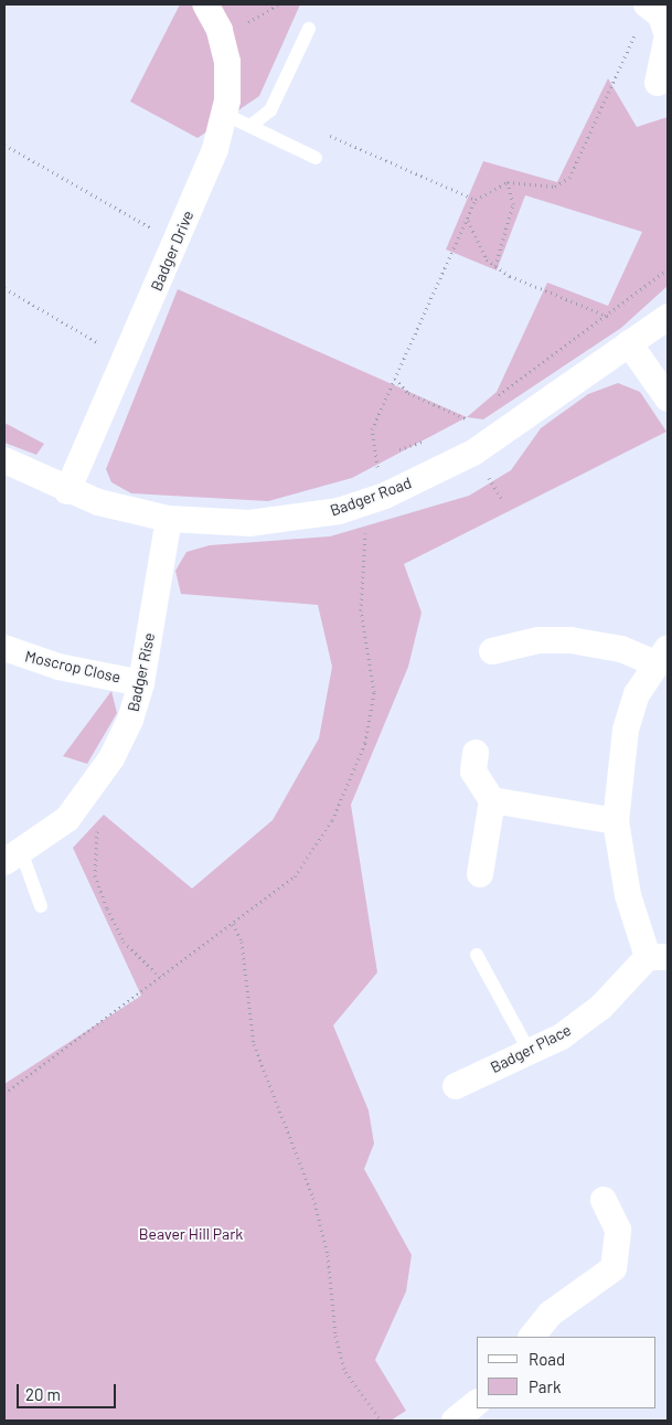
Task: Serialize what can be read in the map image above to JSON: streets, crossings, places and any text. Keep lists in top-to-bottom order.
{
  "streets": {
    "street": [
      "Badger Drive",
      "Badger Road",
      "Moscrop Close",
      "Badger Rise",
      "Badger Place"
    ]
  },
  "crossings": [
    ["Badger Drive", "Badger Road"],
    ["Badger Road", "Badger Rise"],
    ["Moscrop Close", "Badger Rise"]
  ],
  "parks": ["Beaver Hill Park"],
  "legend": ["Road", "Park"],
  "scale_bar": "20 m"
}
